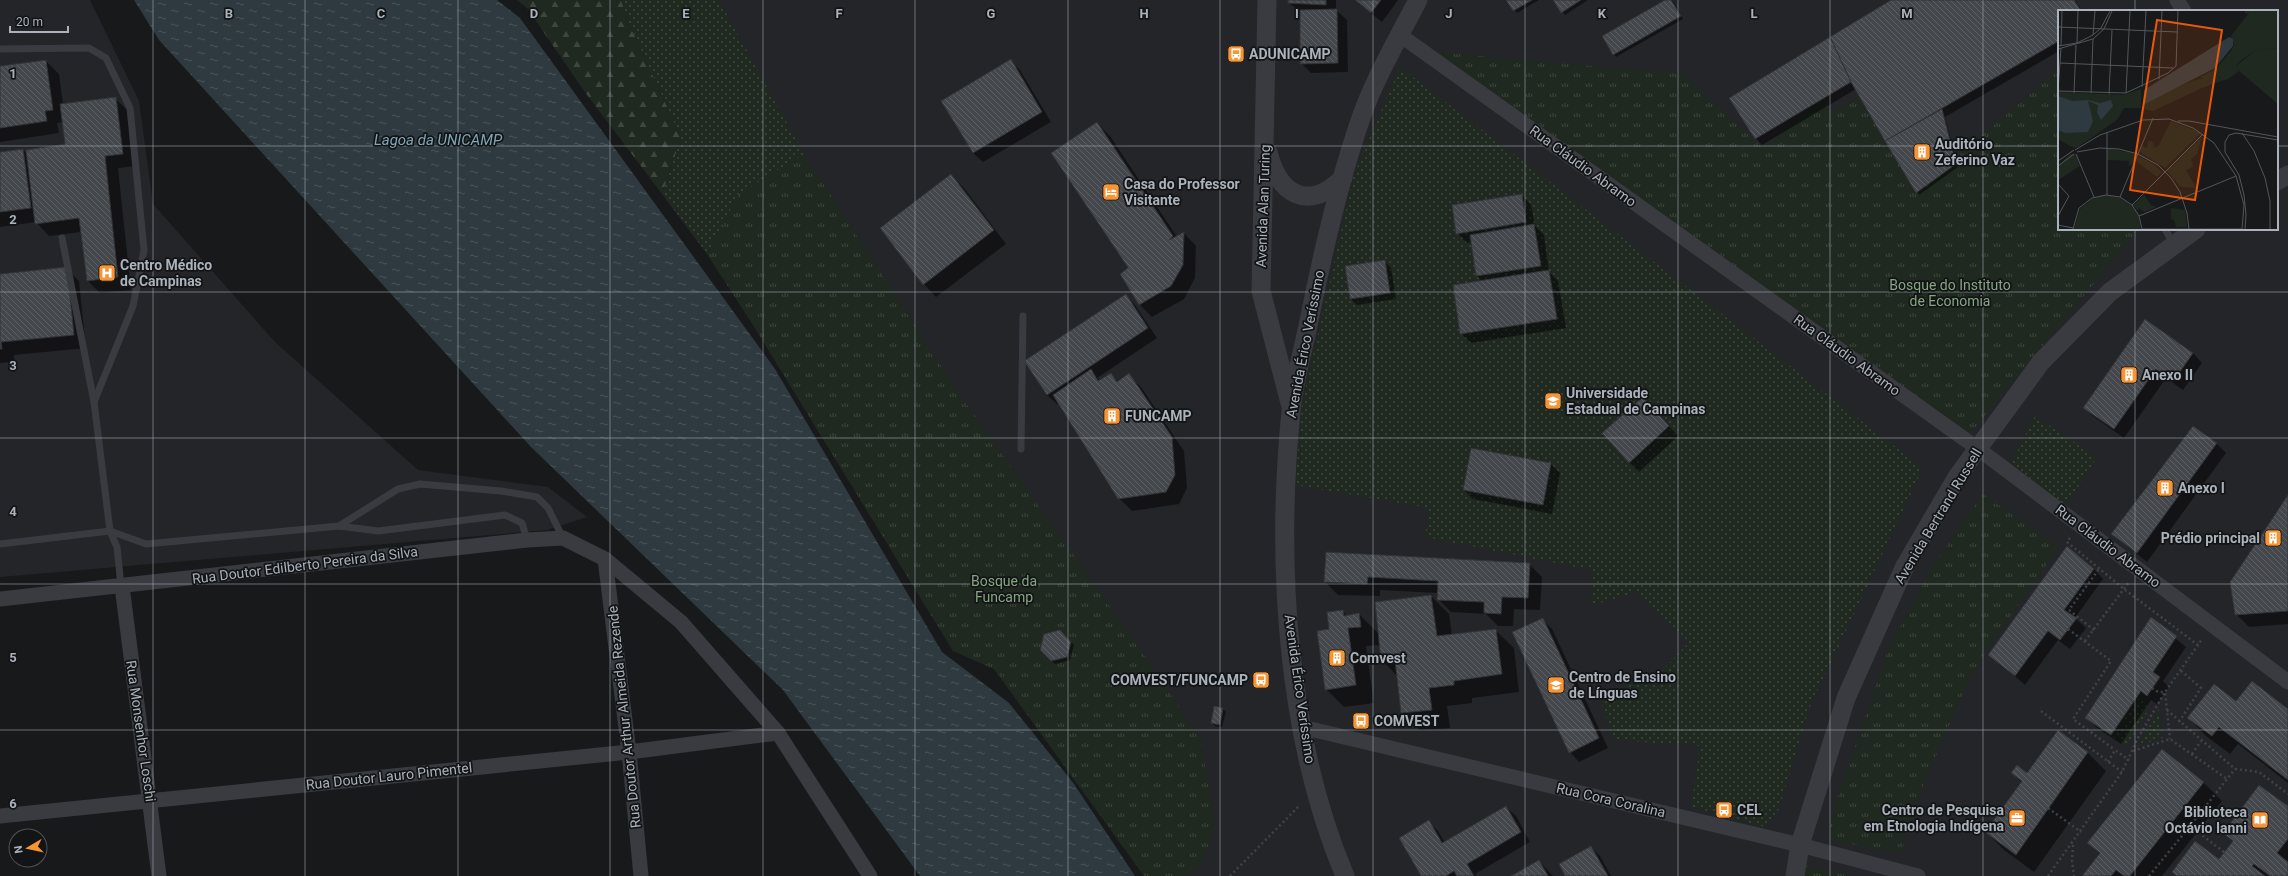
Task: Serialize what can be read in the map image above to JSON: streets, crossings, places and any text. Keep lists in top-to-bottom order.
{
  "streets": {
    "street": [
      "Rua Cláudio Abramo",
      "Avenida Alan Turing",
      "Avenida Érico Veríssimo",
      "Avenida Bertrand Russell",
      "Rua Doutor Edilberto Pereira da Silva",
      "Rua Doutor Arthur Almeida Rezende",
      "Rua Monsenhor Loschi",
      "Rua Doutor Lauro Pimentel",
      "Rua Cora Coralina"
    ]
  },
  "crossings": [
    ["Rua Cláudio Abramo", "Avenida Érico Veríssimo"],
    ["Rua Cláudio Abramo", "Avenida Bertrand Russell"],
    ["Avenida Alan Turing", "Avenida Érico Veríssimo"],
    ["Avenida Érico Veríssimo", "Rua Cora Coralina"],
    ["Avenida Bertrand Russell", "Rua Cora Coralina"],
    ["Rua Doutor Edilberto Pereira da Silva", "Rua Doutor Arthur Almeida Rezende"],
    ["Rua Doutor Edilberto Pereira da Silva", "Rua Monsenhor Loschi"],
    ["Rua Doutor Edilberto Pereira da Silva", "Rua Doutor Lauro Pimentel"],
    ["Rua Doutor Arthur Almeida Rezende", "Rua Doutor Lauro Pimentel"],
    ["Rua Monsenhor Loschi", "Rua Doutor Lauro Pimentel"]
  ],
  "water": ["Lagoa da UNICAMP"],
  "parks": ["Bosque do Instituto de Economia", "Bosque da Funcamp"],
  "places": {
    "bus stop": [
      "ADUNICAMP",
      "COMVEST/FUNCAMP",
      "COMVEST",
      "CEL"
    ],
    "building": [
      "Auditório Zeferino Vaz",
      "Anexo II",
      "FUNCAMP",
      "Anexo I",
      "Prédio principal",
      "Comvest"
    ],
    "hotel": ["Casa do Professor Visitante"],
    "hospital": ["Centro Médico de Campinas"],
    "school or university": ["Universidade Estadual de Campinas", "Centro de Ensino de Línguas"],
    "office": ["Centro de Pesquisa em Etnologia Indígena"],
    "library": ["Biblioteca Octávio Ianni"]
  },
  "scale_bar": "20 m",
  "north": "left",
  "grid": {
    "columns": [
      "B",
      "C",
      "D",
      "E",
      "F",
      "G",
      "H",
      "I",
      "J",
      "K",
      "L",
      "M"
    ],
    "rows": [
      "1",
      "2",
      "3",
      "4",
      "5",
      "6"
    ]
  }
}
